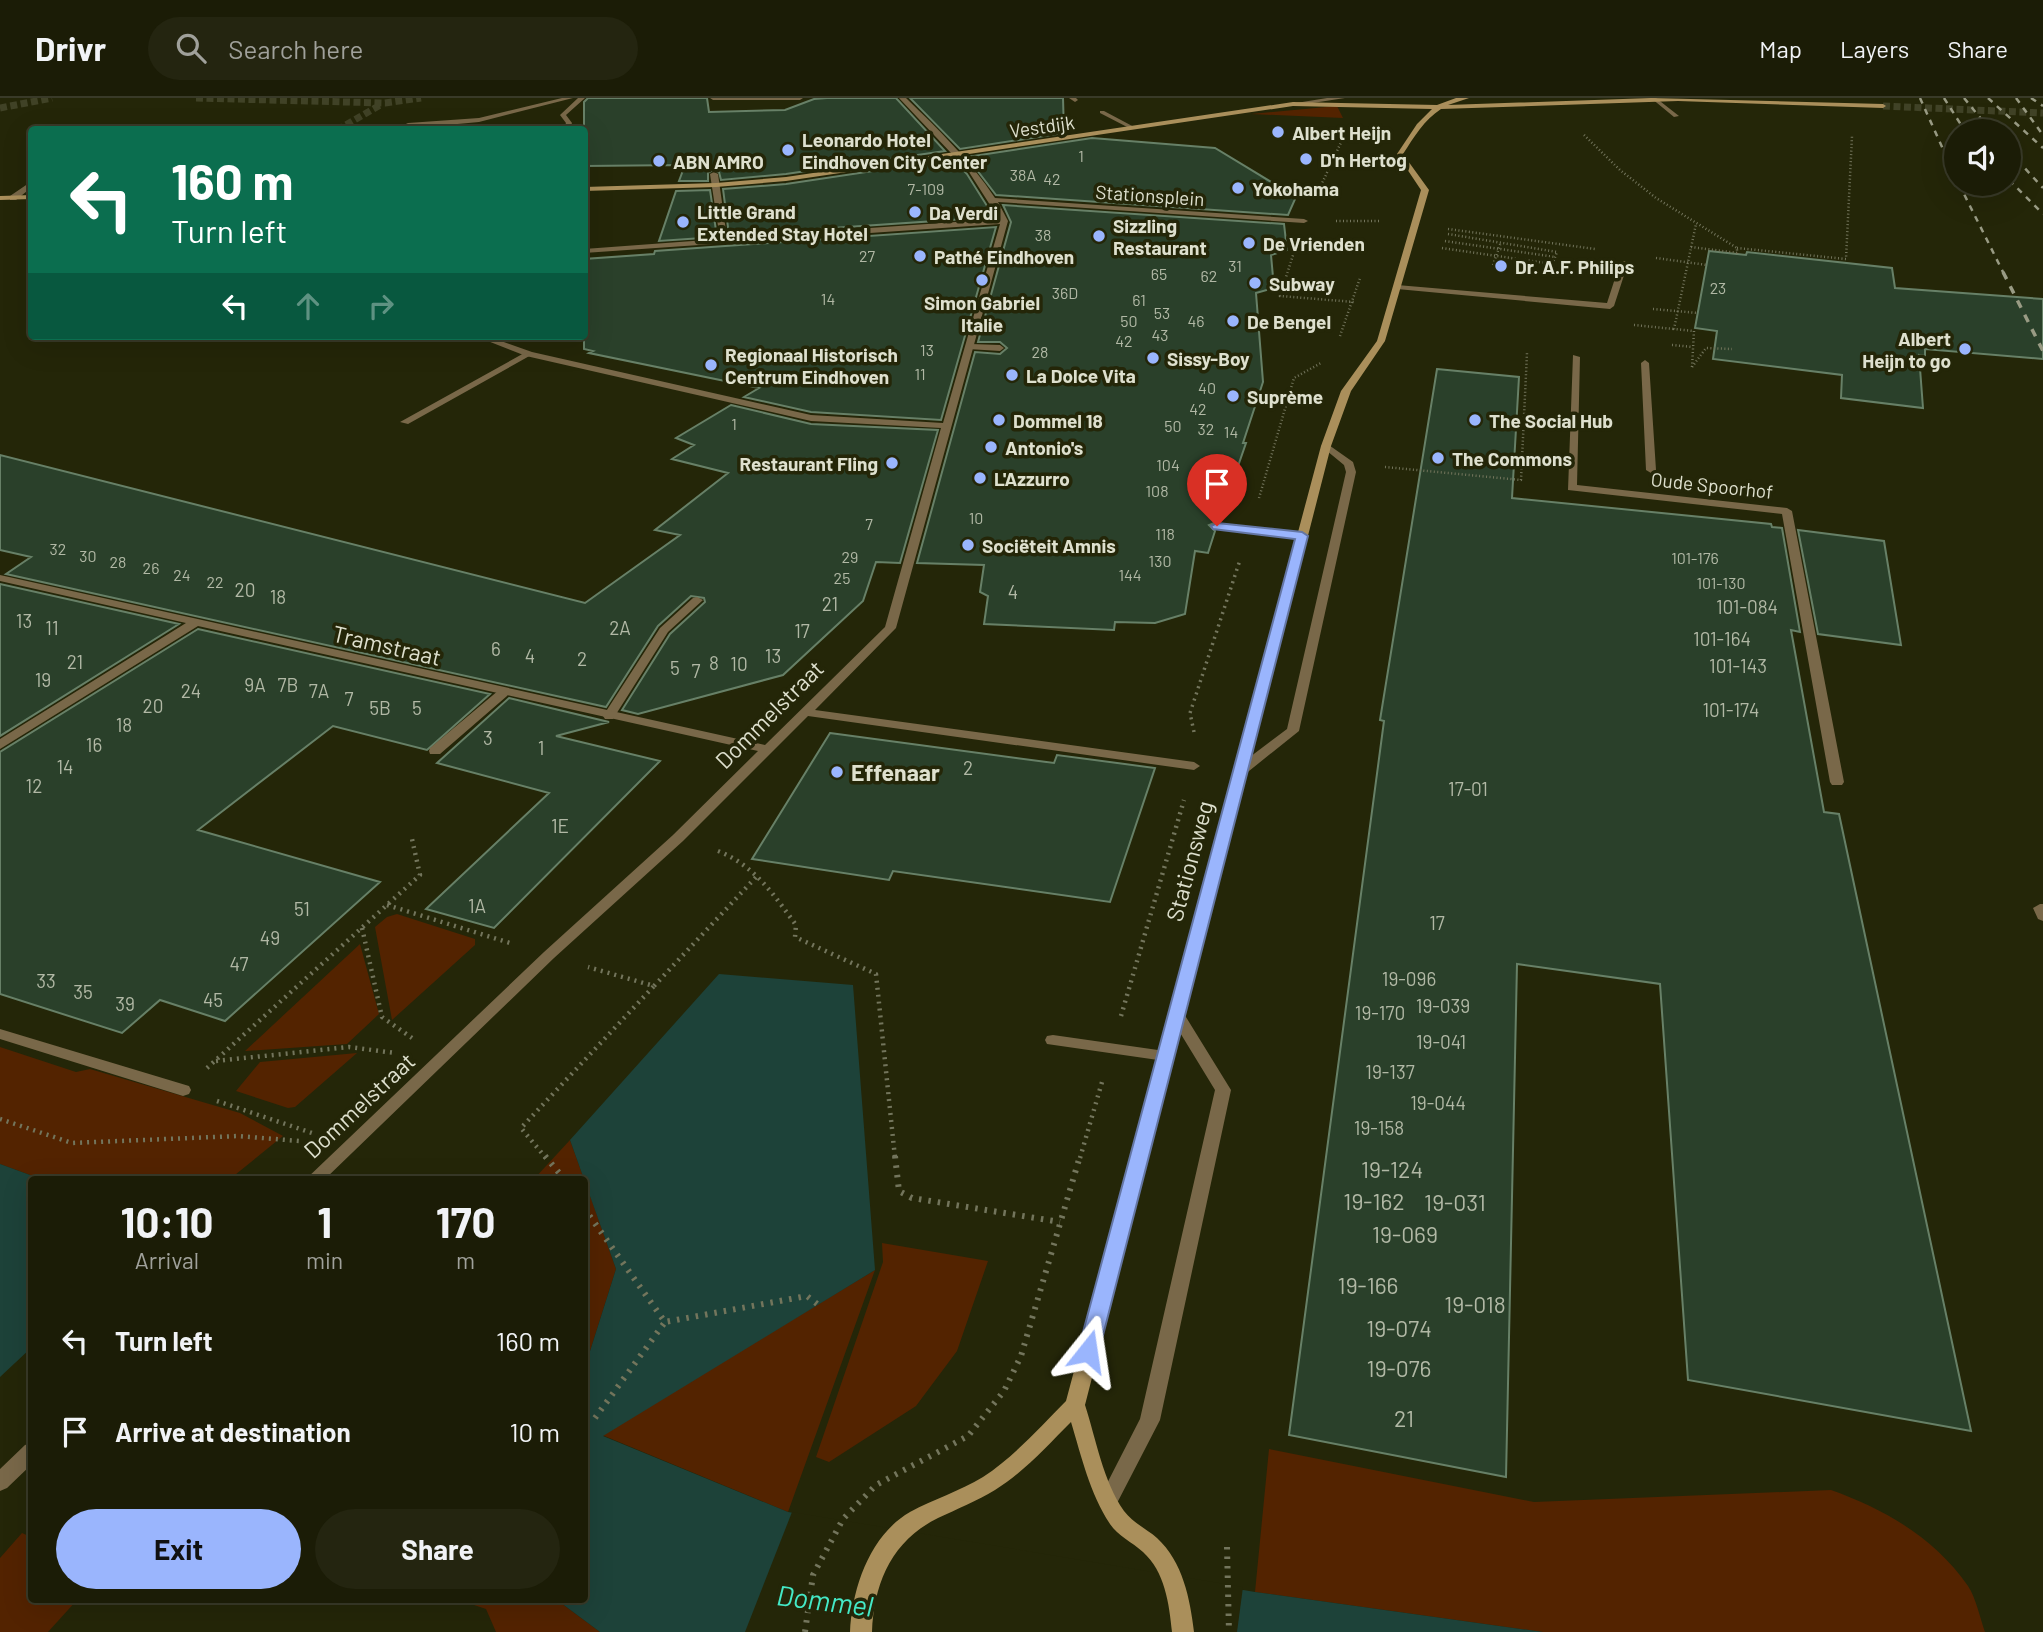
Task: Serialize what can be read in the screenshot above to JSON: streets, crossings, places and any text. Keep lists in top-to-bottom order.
{
  "streets": {
    "street": [
      "Vestdijk",
      "Stationsplein",
      "Oude Spoorhof",
      "Tramstraat",
      "Dommelstraat",
      "Stationsweg"
    ]
  },
  "crossings": [
    ["Tramstraat", "Dommelstraat"]
  ],
  "water": ["Dommel"],
  "places": [
    "Albert Heijn",
    "Leonardo Hotel Eindhoven City Center",
    "D'n Hertog",
    "ABN AMRO",
    "Yokohama",
    "Da Verdi",
    "Little Grand Extended Stay Hotel",
    "Sizzling Restaurant",
    "De Vrienden",
    "Pathé Eindhoven",
    "Dr. A.F. Philips",
    "Simon Gabriel Italie",
    "Subway",
    "De Bengel",
    "Albert Heijn to go",
    "Sissy-Boy",
    "Regionaal Historisch Centrum Eindhoven",
    "La Dolce Vita",
    "Suprème",
    "Dommel 18",
    "The Social Hub",
    "Antonio's",
    "The Commons",
    "Restaurant Fling",
    "L'Azzurro",
    "Sociëteit Amnis",
    "Effenaar"
  ],
  "house_numbers": [
    "1",
    "38A",
    "42",
    "7-109",
    "38",
    "27",
    "31",
    "65",
    "62",
    "23",
    "36D",
    "14",
    "61",
    "53",
    "50",
    "46",
    "43",
    "42",
    "13",
    "28",
    "11",
    "40",
    "42",
    "1",
    "50",
    "32",
    "14",
    "104",
    "108",
    "10",
    "7",
    "118",
    "32",
    "30",
    "29",
    "101-176",
    "130",
    "28",
    "26",
    "24",
    "144",
    "25",
    "22",
    "101-130",
    "20",
    "4",
    "18",
    "21",
    "101-084",
    "13",
    "11",
    "2A",
    "17",
    "101-164",
    "6",
    "4",
    "13",
    "2",
    "21",
    "8",
    "10",
    "101-143",
    "5",
    "7",
    "19",
    "9A",
    "7B",
    "24",
    "7A",
    "7",
    "20",
    "5B",
    "5",
    "101-174",
    "18",
    "3",
    "16",
    "1",
    "14",
    "2",
    "12",
    "17-01",
    "1E",
    "1A",
    "51",
    "17",
    "49",
    "47",
    "19-096",
    "33",
    "35",
    "45",
    "39",
    "19-039",
    "19-170",
    "19-041",
    "19-137",
    "19-044",
    "19-158",
    "19-124",
    "19-162",
    "19-031",
    "19-069",
    "19-166",
    "19-018",
    "19-074",
    "19-076",
    "21"
  ],
  "page": {
    "header": "Drivr",
    "search": "Search here",
    "nav": ["Map", "Layers", "Share"],
    "turn": ["160 m", "Turn left"],
    "eta": [
      "10:10",
      "Arrival",
      "1",
      "min",
      "170",
      "m"
    ],
    "list": [
      {
        "name": "Turn left",
        "value": "160 m"
      },
      {
        "name": "Arrive at destination",
        "value": "10 m"
      }
    ],
    "buttons": ["Exit", "Share"]
  }
}
